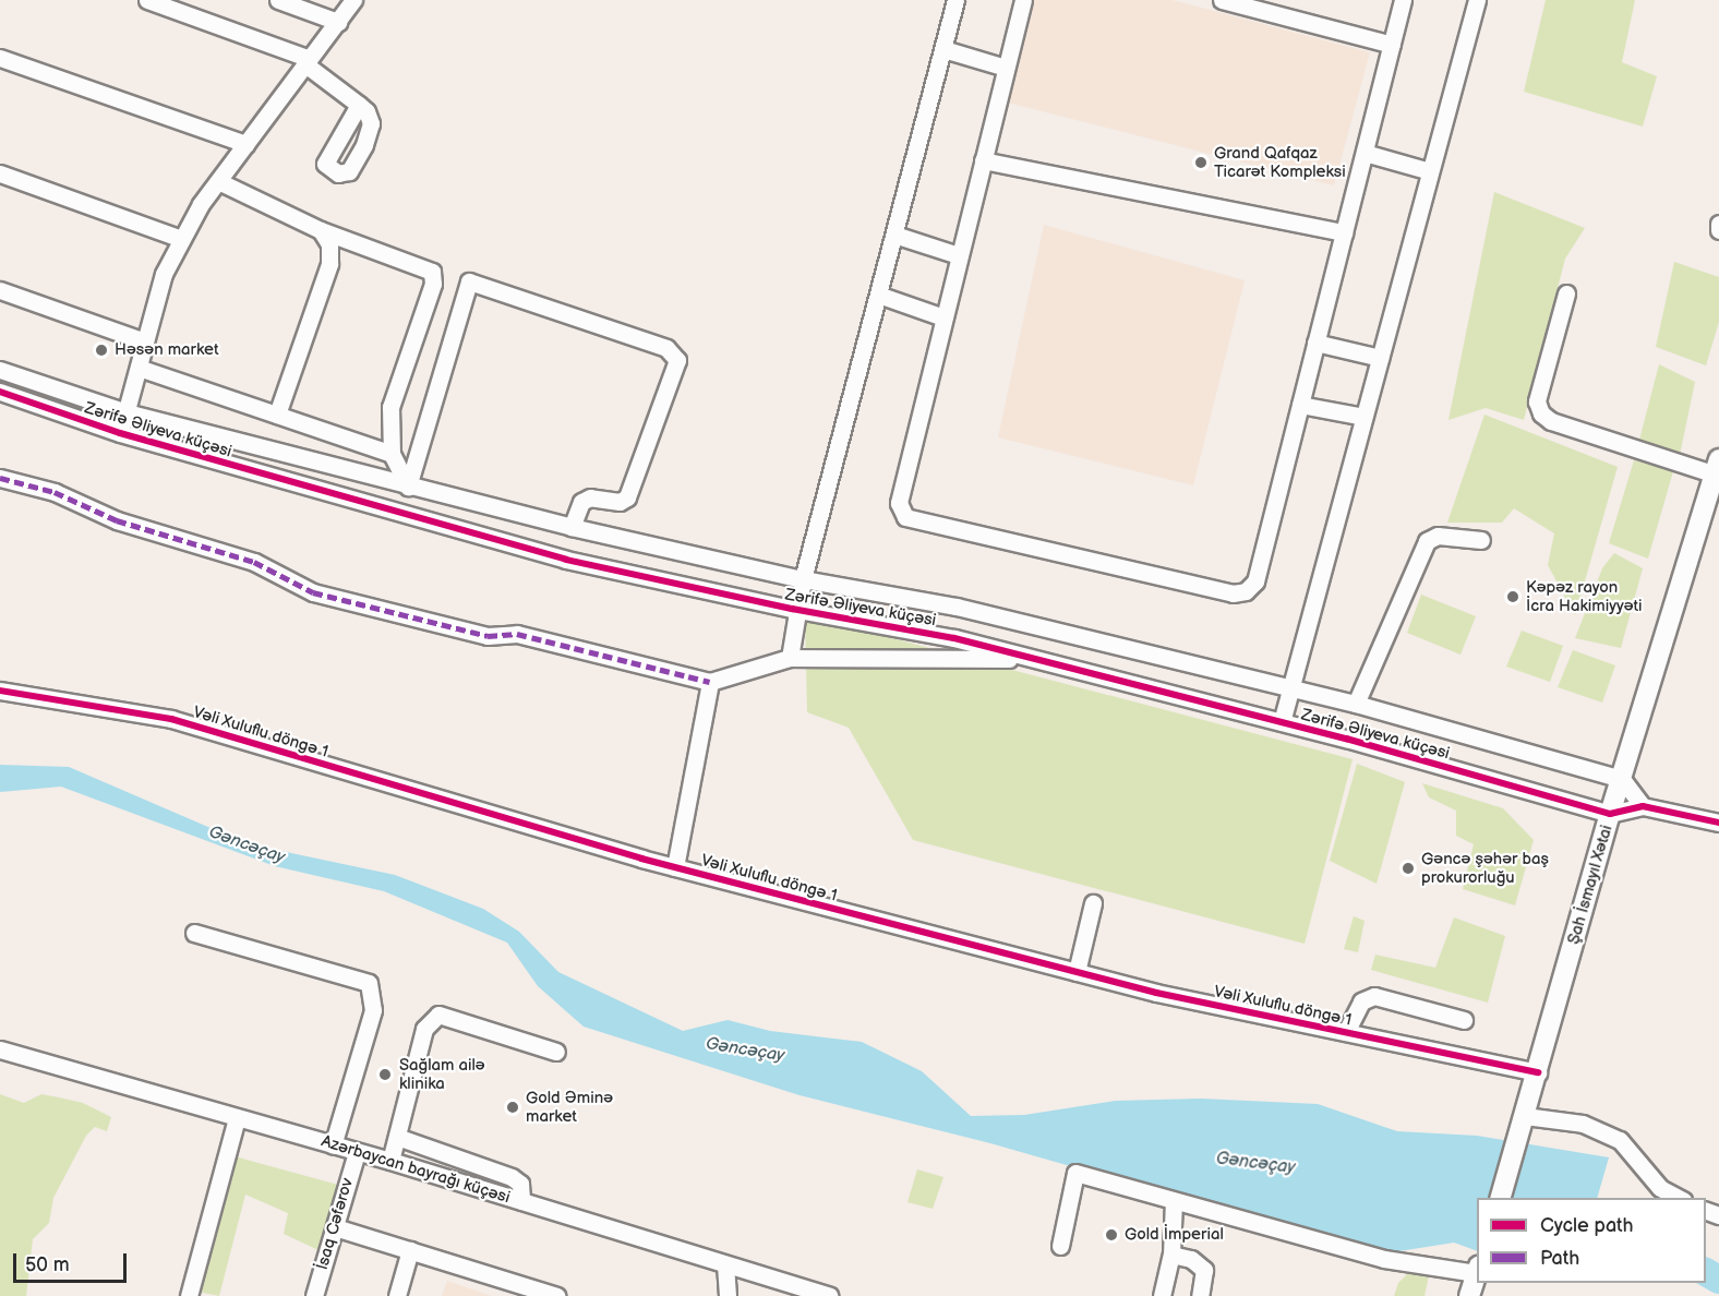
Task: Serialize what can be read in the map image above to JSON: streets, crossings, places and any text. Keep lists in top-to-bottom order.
{
  "streets": {
    "main road": ["Şah İsmayıl Xətai"],
    "street": [
      "Zərifə Əliyeva küçəsi",
      "Vəli Xuluflu döngə 1",
      "Azərbaycan bayrağı küçəsi",
      "İsaq Cəfərov"
    ]
  },
  "crossings": [
    ["Zərifə Əliyeva küçəsi", "Şah İsmayıl Xətai"],
    ["Vəli Xuluflu döngə 1", "Şah İsmayıl Xətai"],
    ["Azərbaycan bayrağı küçəsi", "İsaq Cəfərov"]
  ],
  "water": ["Gəncəçay"],
  "places": [
    "Grand Qafqaz Ticarət Kompleksi",
    "Həsən market",
    "Kəpəz rayon İcra Hakimiyyəti",
    "Gəncə şəhər baş prokurorluğu",
    "Sağlam ailə klinika",
    "Gold Əminə market",
    "Gold İmperial"
  ],
  "legend": ["Cycle path", "Path"],
  "scale_bar": "50 m"
}
